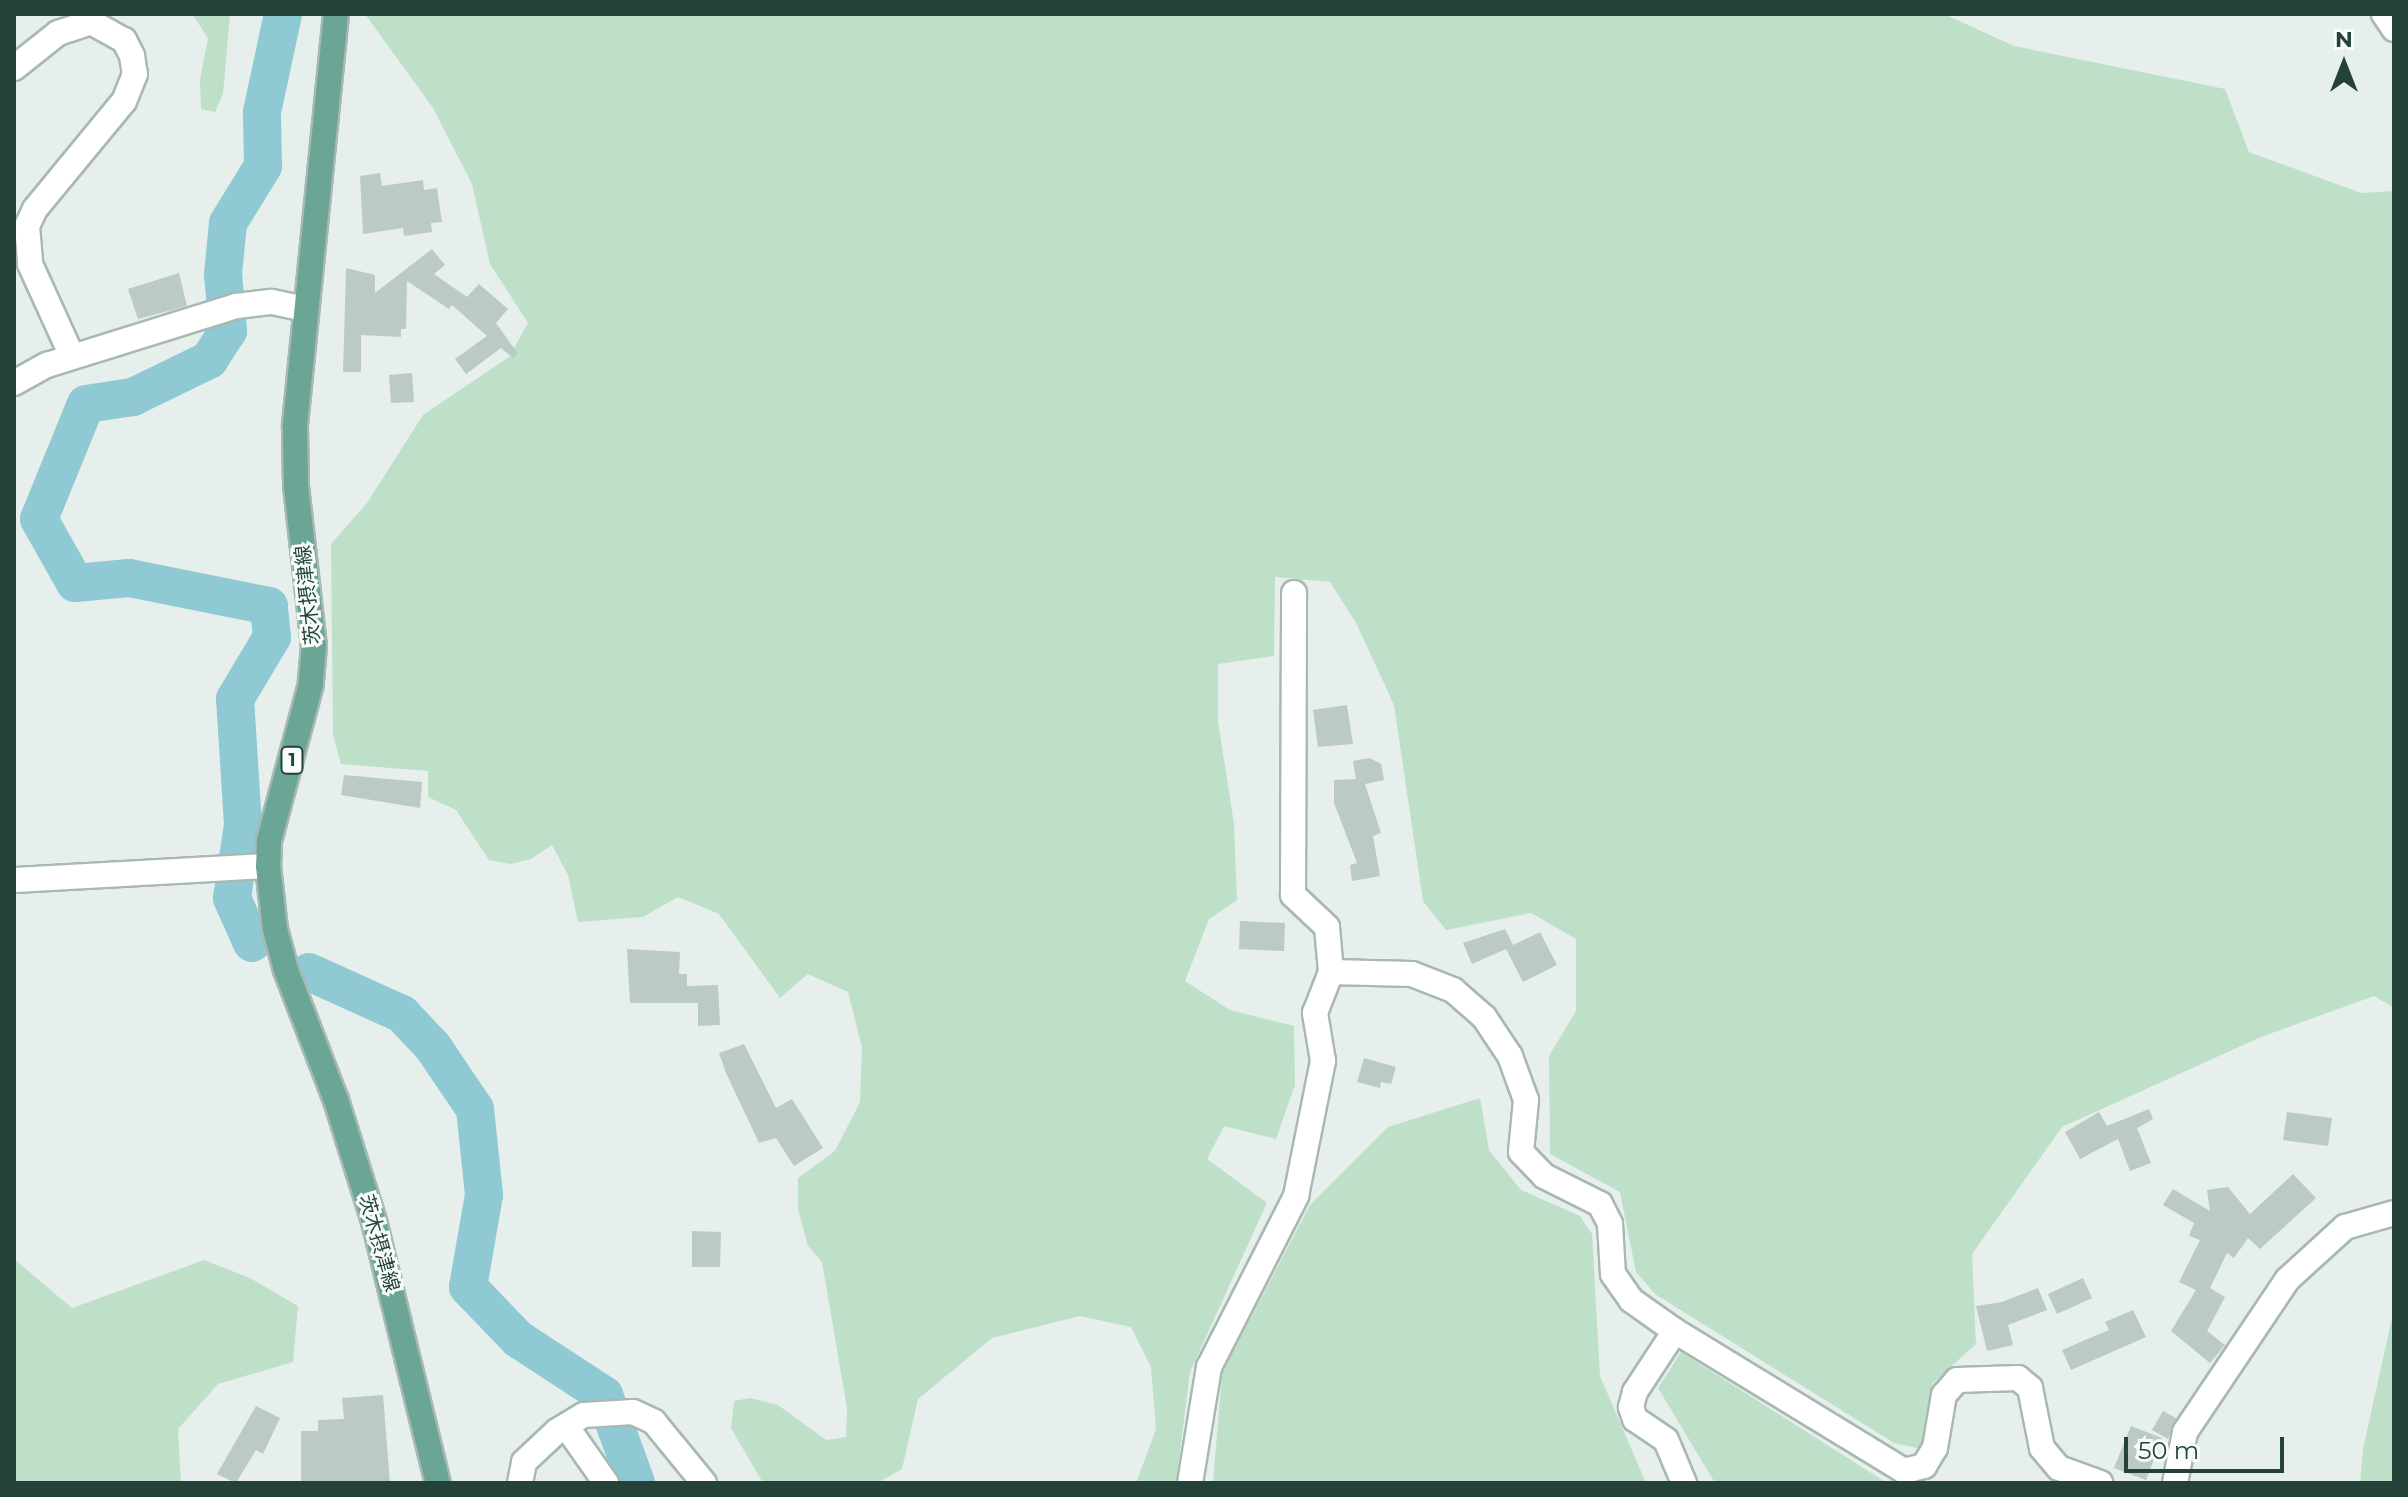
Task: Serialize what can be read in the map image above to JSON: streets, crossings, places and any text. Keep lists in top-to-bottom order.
{
  "streets": {
    "main road": ["茨木摂津線", "1"]
  },
  "scale_bar": "50 m",
  "north": "top"
}
